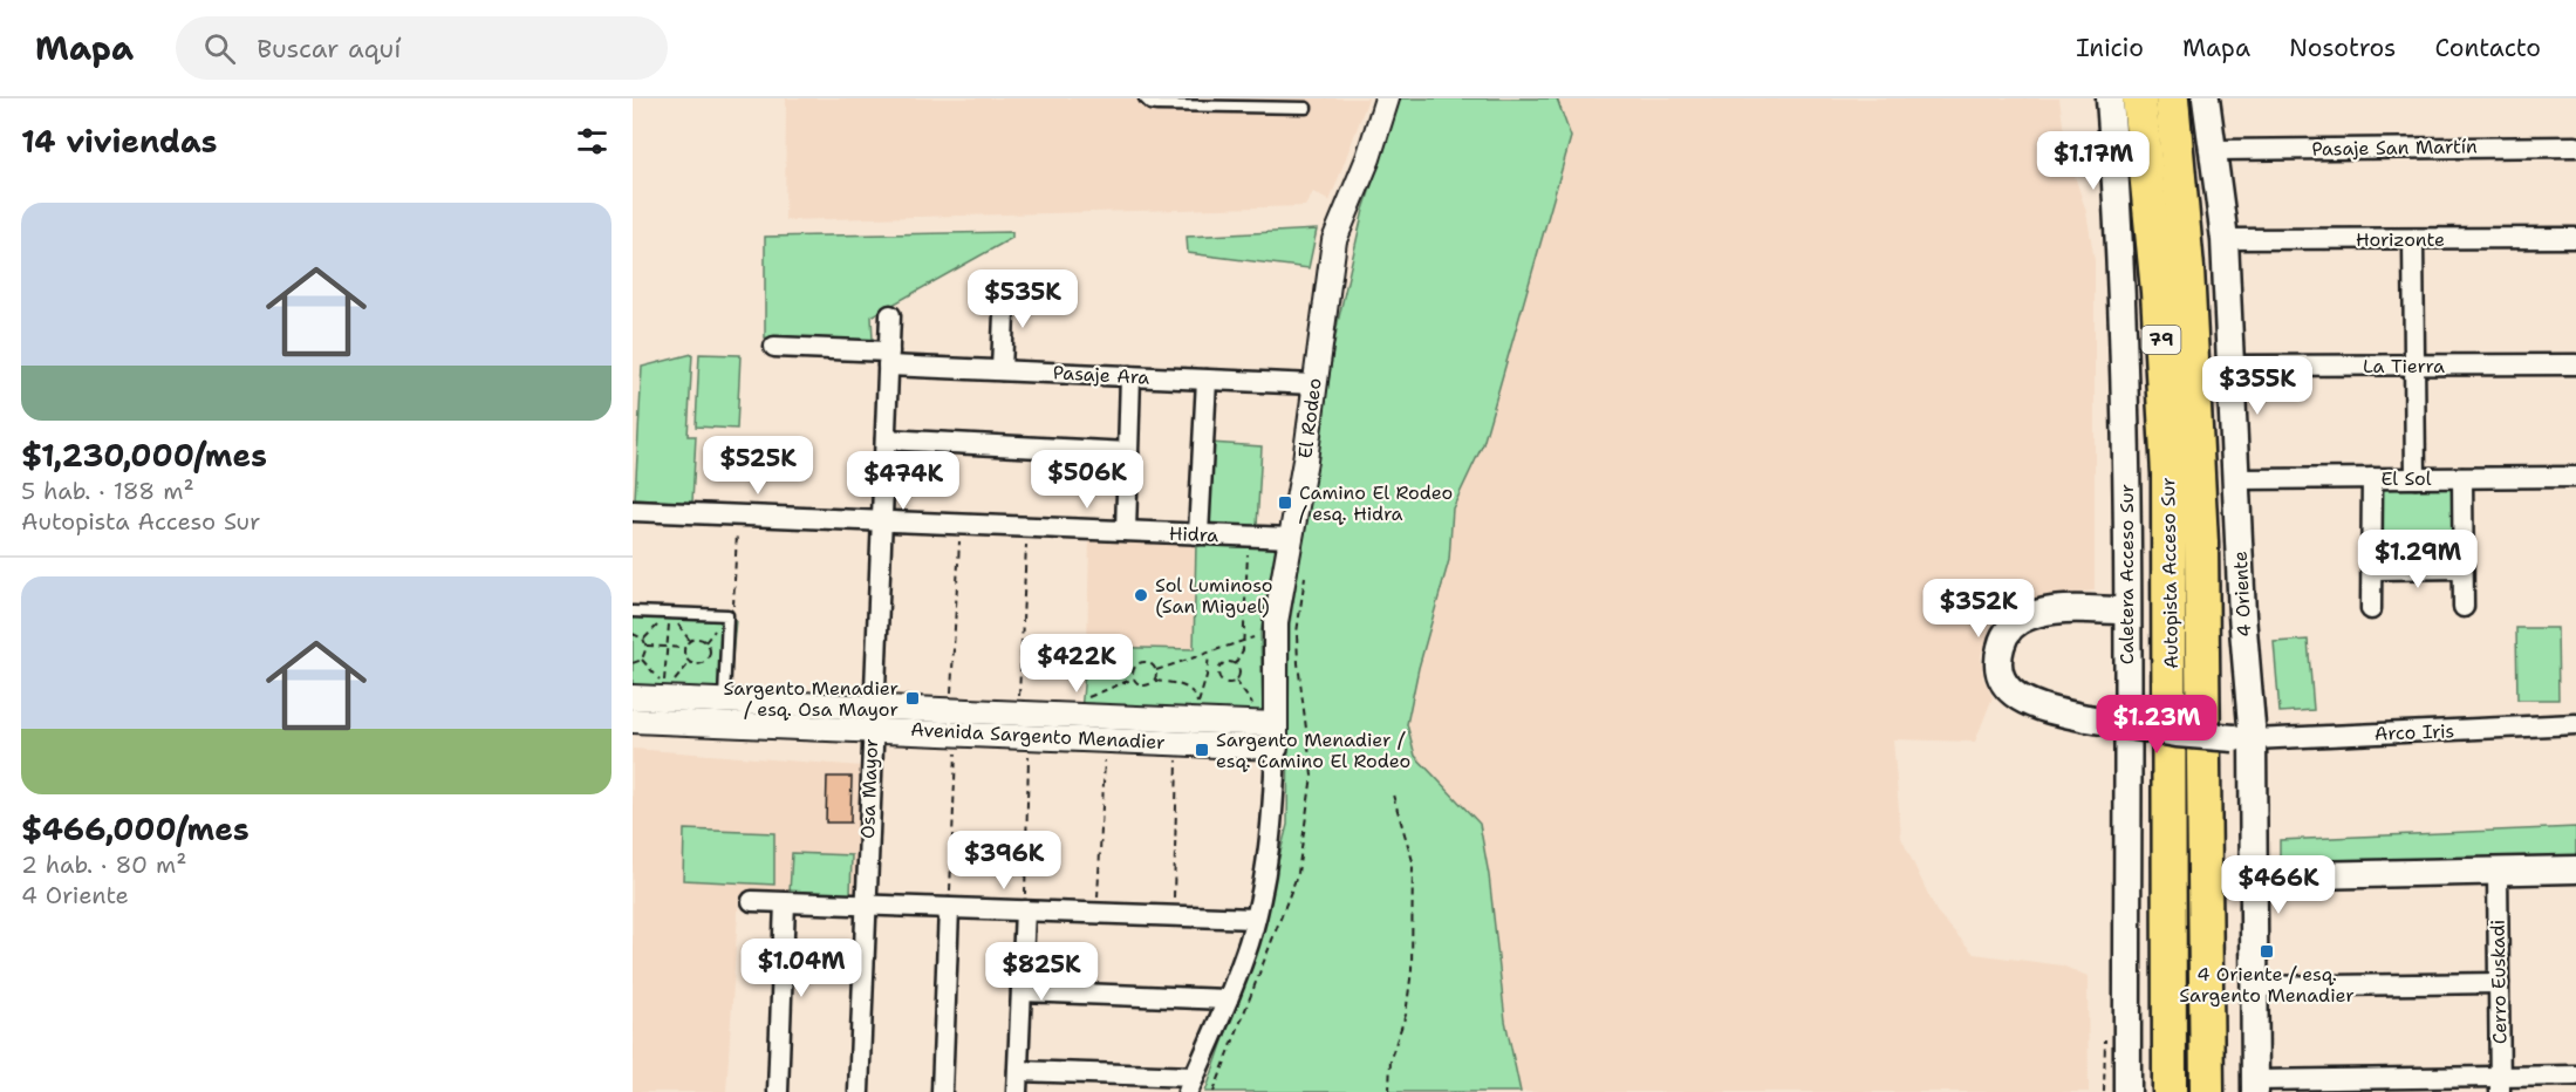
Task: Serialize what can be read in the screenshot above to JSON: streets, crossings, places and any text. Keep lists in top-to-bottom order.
{
  "streets": {
    "highway": ["79", "Autopista Acceso Sur"],
    "main road": ["Caletera Acceso Sur", "4 Oriente"],
    "street": [
      "Pasaje San Martín",
      "Horizonte",
      "La Tierra",
      "Pasaje Ara",
      "El Rodeo",
      "El Sol",
      "Hidra",
      "Arco Iris",
      "Avenida Sargento Menadier",
      "Osa Mayor",
      "Cerro Euskadi"
    ]
  },
  "crossings": [
    ["Pasaje San Martín", "4 Oriente"],
    ["Horizonte", "4 Oriente"],
    ["La Tierra", "4 Oriente"],
    ["Pasaje Ara", "El Rodeo"],
    ["Pasaje Ara", "Osa Mayor"],
    ["El Rodeo", "Hidra"],
    ["El Rodeo", "Avenida Sargento Menadier"],
    ["El Sol", "4 Oriente"],
    ["Hidra", "Osa Mayor"],
    ["4 Oriente", "Arco Iris"],
    ["Avenida Sargento Menadier", "Osa Mayor"]
  ],
  "places": {
    "transit": [
      "Camino El Rodeo / esq. Hidra",
      "Sargento Menadier / esq. Osa Mayor",
      "Sargento Menadier / esq. Camino El Rodeo",
      "4 Oriente / esq. Sargento Menadier"
    ],
    "other": ["Sol Luminoso (San Miguel)"]
  },
  "page": {
    "header": "Mapa",
    "search": "Buscar aquí",
    "nav": [
      "Inicio",
      "Mapa",
      "Nosotros",
      "Contacto"
    ],
    "heading": "14 viviendas",
    "price": [
      "$1.17M",
      "$535K",
      "$355K",
      "$525K",
      "$506K",
      "$474K",
      "$1.29M",
      "$352K",
      "$422K",
      "$1.23M",
      "$396K",
      "$466K",
      "$1.04M",
      "$825K"
    ],
    "list": [
      {
        "name": "$1,230,000/mes",
        "note": "5 hab. · 188 m² · Autopista Acceso Sur"
      },
      {
        "name": "$466,000/mes",
        "note": "2 hab. · 80 m² · 4 Oriente"
      }
    ]
  }
}
